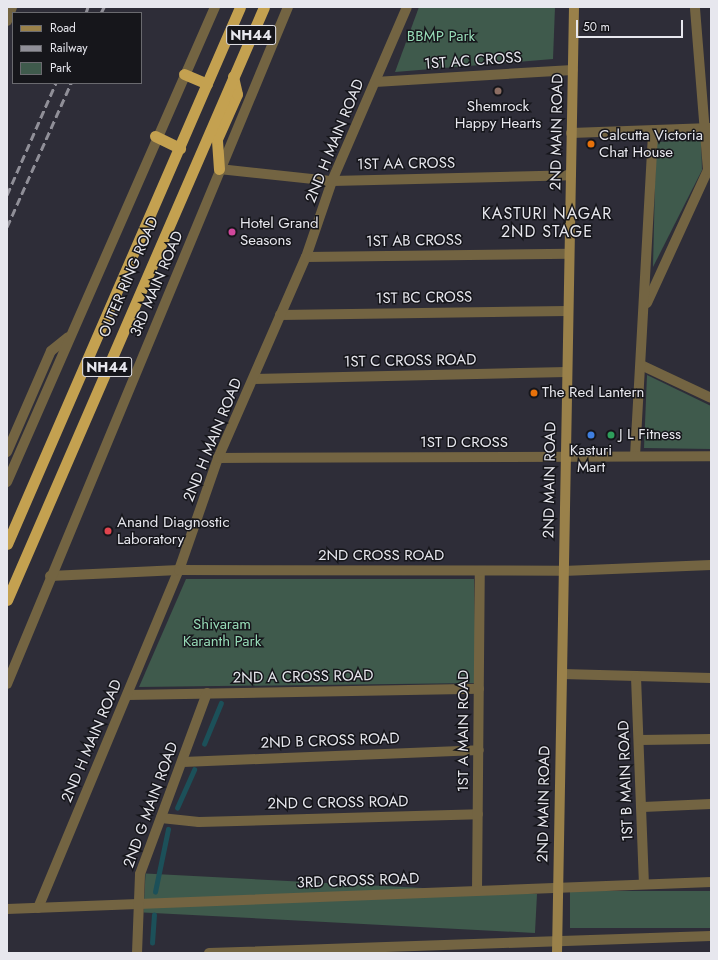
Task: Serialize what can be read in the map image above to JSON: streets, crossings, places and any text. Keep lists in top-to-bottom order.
{
  "streets": {
    "highway": ["NH44", "OUTER RING ROAD"],
    "main road": ["2ND MAIN ROAD"],
    "street": [
      "1ST AC CROSS",
      "2ND H MAIN ROAD",
      "1ST AA CROSS",
      "1ST AB CROSS",
      "3RD MAIN ROAD",
      "1ST BC CROSS",
      "1ST C CROSS ROAD",
      "1ST D CROSS",
      "2ND CROSS ROAD",
      "2ND A CROSS ROAD",
      "1ST A MAIN ROAD",
      "2ND B CROSS ROAD",
      "1ST B MAIN ROAD",
      "2ND C CROSS ROAD",
      "2ND G MAIN ROAD",
      "3RD CROSS ROAD"
    ]
  },
  "crossings": [
    ["NH44", "OUTER RING ROAD"],
    ["1ST AC CROSS", "2ND MAIN ROAD"],
    ["1ST AC CROSS", "2ND H MAIN ROAD"],
    ["2ND MAIN ROAD", "1ST AA CROSS"],
    ["2ND MAIN ROAD", "1ST AB CROSS"],
    ["2ND MAIN ROAD", "1ST BC CROSS"],
    ["2ND MAIN ROAD", "1ST C CROSS ROAD"],
    ["2ND MAIN ROAD", "1ST D CROSS"],
    ["2ND MAIN ROAD", "2ND CROSS ROAD"],
    ["2ND MAIN ROAD", "3RD CROSS ROAD"],
    ["2ND H MAIN ROAD", "1ST AA CROSS"],
    ["2ND H MAIN ROAD", "1ST AB CROSS"],
    ["2ND H MAIN ROAD", "1ST BC CROSS"],
    ["2ND H MAIN ROAD", "1ST C CROSS ROAD"],
    ["2ND H MAIN ROAD", "1ST D CROSS"],
    ["2ND H MAIN ROAD", "2ND CROSS ROAD"],
    ["2ND H MAIN ROAD", "2ND A CROSS ROAD"],
    ["2ND H MAIN ROAD", "3RD CROSS ROAD"],
    ["1ST AA CROSS", "3RD MAIN ROAD"],
    ["3RD MAIN ROAD", "2ND CROSS ROAD"],
    ["2ND CROSS ROAD", "1ST A MAIN ROAD"],
    ["2ND A CROSS ROAD", "1ST A MAIN ROAD"],
    ["2ND A CROSS ROAD", "2ND G MAIN ROAD"],
    ["1ST A MAIN ROAD", "2ND B CROSS ROAD"],
    ["1ST A MAIN ROAD", "2ND C CROSS ROAD"],
    ["1ST A MAIN ROAD", "3RD CROSS ROAD"],
    ["2ND B CROSS ROAD", "2ND G MAIN ROAD"],
    ["1ST B MAIN ROAD", "3RD CROSS ROAD"],
    ["2ND C CROSS ROAD", "2ND G MAIN ROAD"],
    ["2ND G MAIN ROAD", "3RD CROSS ROAD"]
  ],
  "districts": ["KASTURI NAGAR 2ND STAGE"],
  "parks": ["BBMP Park", "Shivaram Karanth Park"],
  "places": [
    "Shemrock Happy Hearts",
    "Calcutta Victoria Chat House",
    "Hotel Grand Seasons",
    "The Red Lantern",
    "Kasturi Mart",
    "J L Fitness",
    "Anand Diagnostic Laboratory"
  ],
  "legend": ["Road", "Railway", "Park"],
  "scale_bar": "50 m"
}
